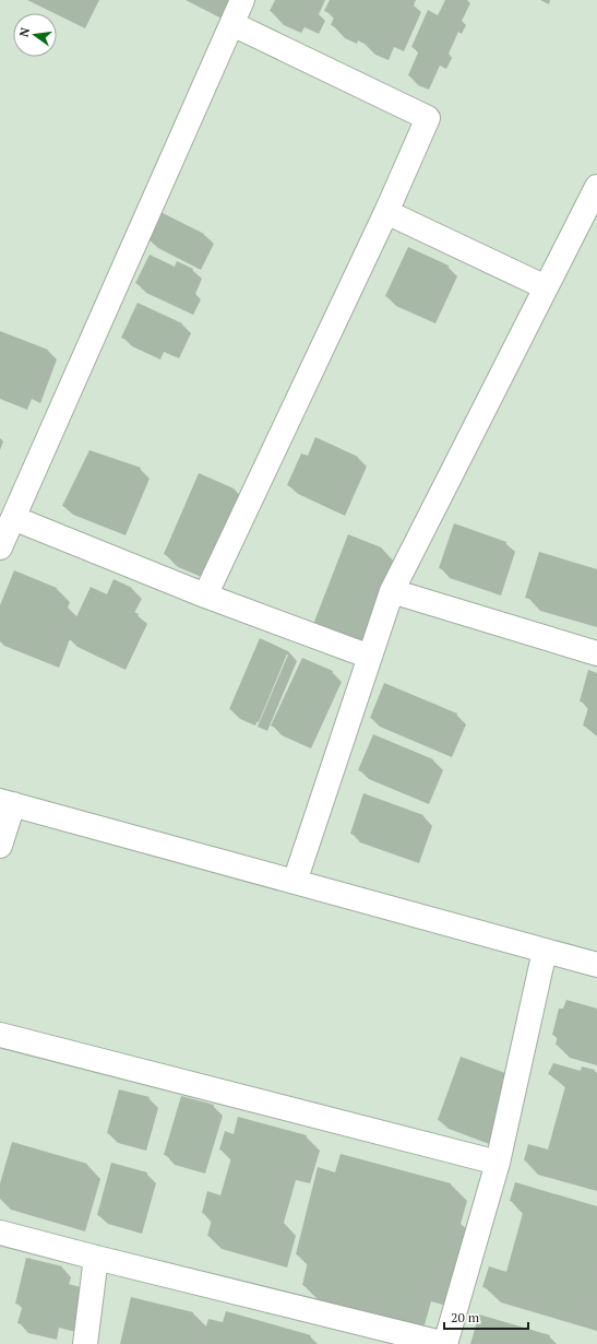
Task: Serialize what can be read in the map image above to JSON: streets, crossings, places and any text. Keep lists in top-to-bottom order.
{
  "scale_bar": "20 m",
  "north": "left"
}
